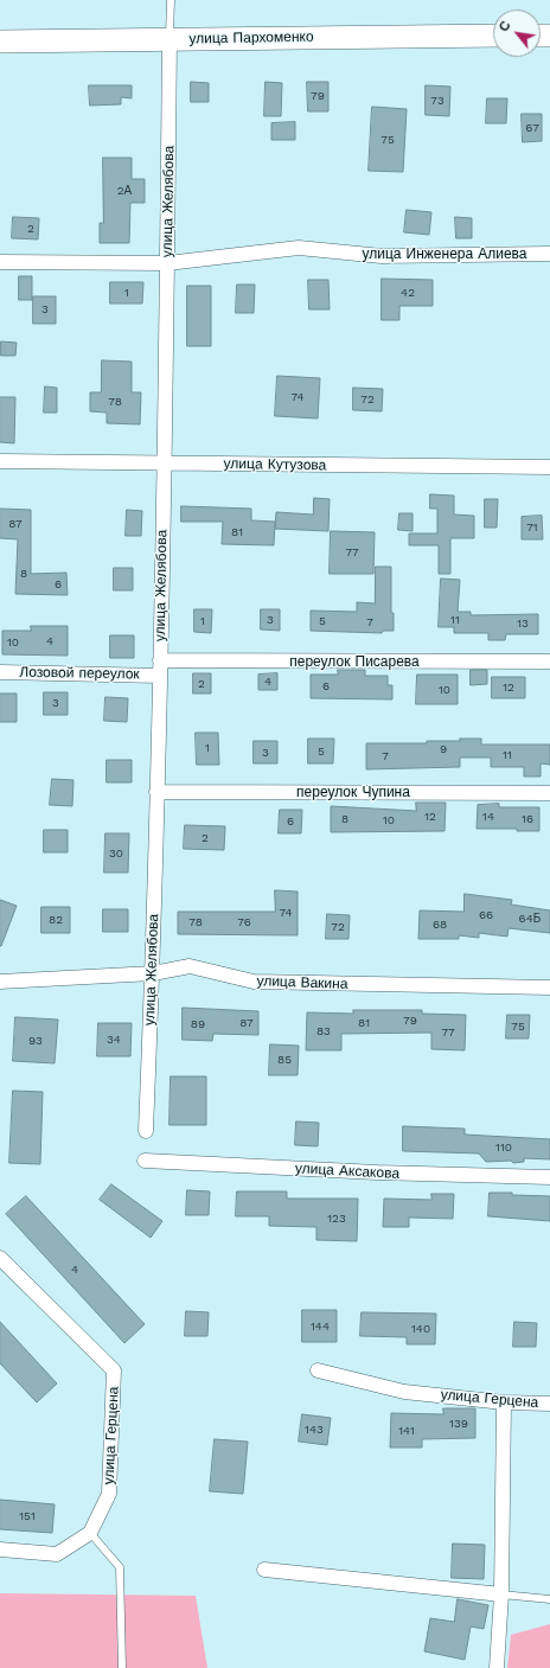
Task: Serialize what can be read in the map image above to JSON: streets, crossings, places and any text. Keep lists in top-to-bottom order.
{
  "streets": {
    "main road": ["улица Пархоменко"],
    "street": [
      "улица Желябова",
      "улица Инженера Алиева",
      "улица Кутузова",
      "переулок Писарева",
      "Лозовой переулок",
      "переулок Чупина",
      "улица Вакина",
      "улица Аксакова",
      "улица Герцена"
    ]
  },
  "crossings": [
    ["улица Пархоменко", "улица Желябова"],
    ["улица Желябова", "улица Инженера Алиева"],
    ["улица Желябова", "улица Кутузова"],
    ["улица Желябова", "переулок Писарева"],
    ["улица Желябова", "Лозовой переулок"],
    ["улица Желябова", "переулок Чупина"],
    ["улица Желябова", "улица Вакина"],
    ["переулок Писарева", "Лозовой переулок"]
  ],
  "house_numbers": [
    "79",
    "73",
    "67",
    "75",
    "2А",
    "2",
    "1",
    "42",
    "3",
    "74",
    "72",
    "78",
    "87",
    "71",
    "81",
    "77",
    "8",
    "6",
    "3",
    "11",
    "1",
    "5",
    "7",
    "13",
    "4",
    "10",
    "4",
    "2",
    "6",
    "12",
    "10",
    "3",
    "1",
    "9",
    "5",
    "3",
    "11",
    "7",
    "12",
    "14",
    "8",
    "16",
    "10",
    "6",
    "2",
    "30",
    "74",
    "66",
    "64Б",
    "82",
    "78",
    "76",
    "68",
    "72",
    "79",
    "87",
    "81",
    "89",
    "75",
    "83",
    "77",
    "34",
    "93",
    "85",
    "110",
    "123",
    "4",
    "144",
    "140",
    "139",
    "143",
    "141",
    "151"
  ],
  "north": "top left"
}
